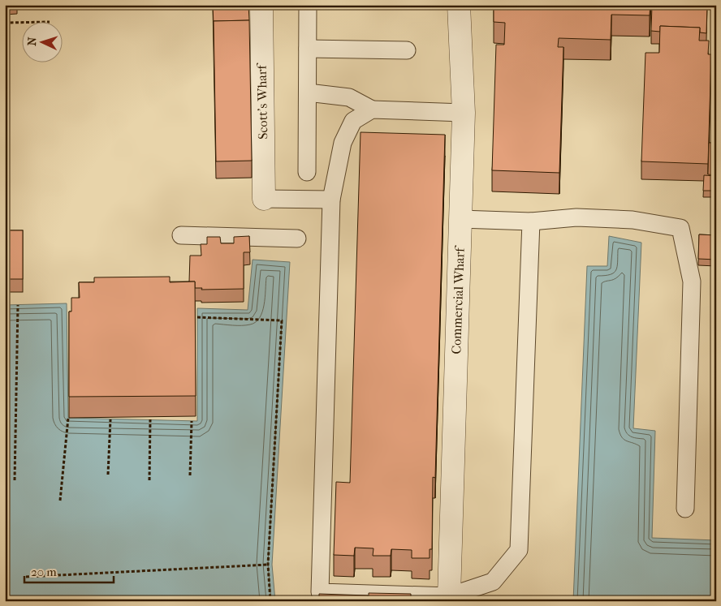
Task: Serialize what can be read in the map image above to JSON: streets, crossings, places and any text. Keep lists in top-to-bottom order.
{
  "streets": {
    "street": ["Scott's Wharf", "Commercial Wharf"]
  },
  "scale_bar": "20 m",
  "north": "left"
}
